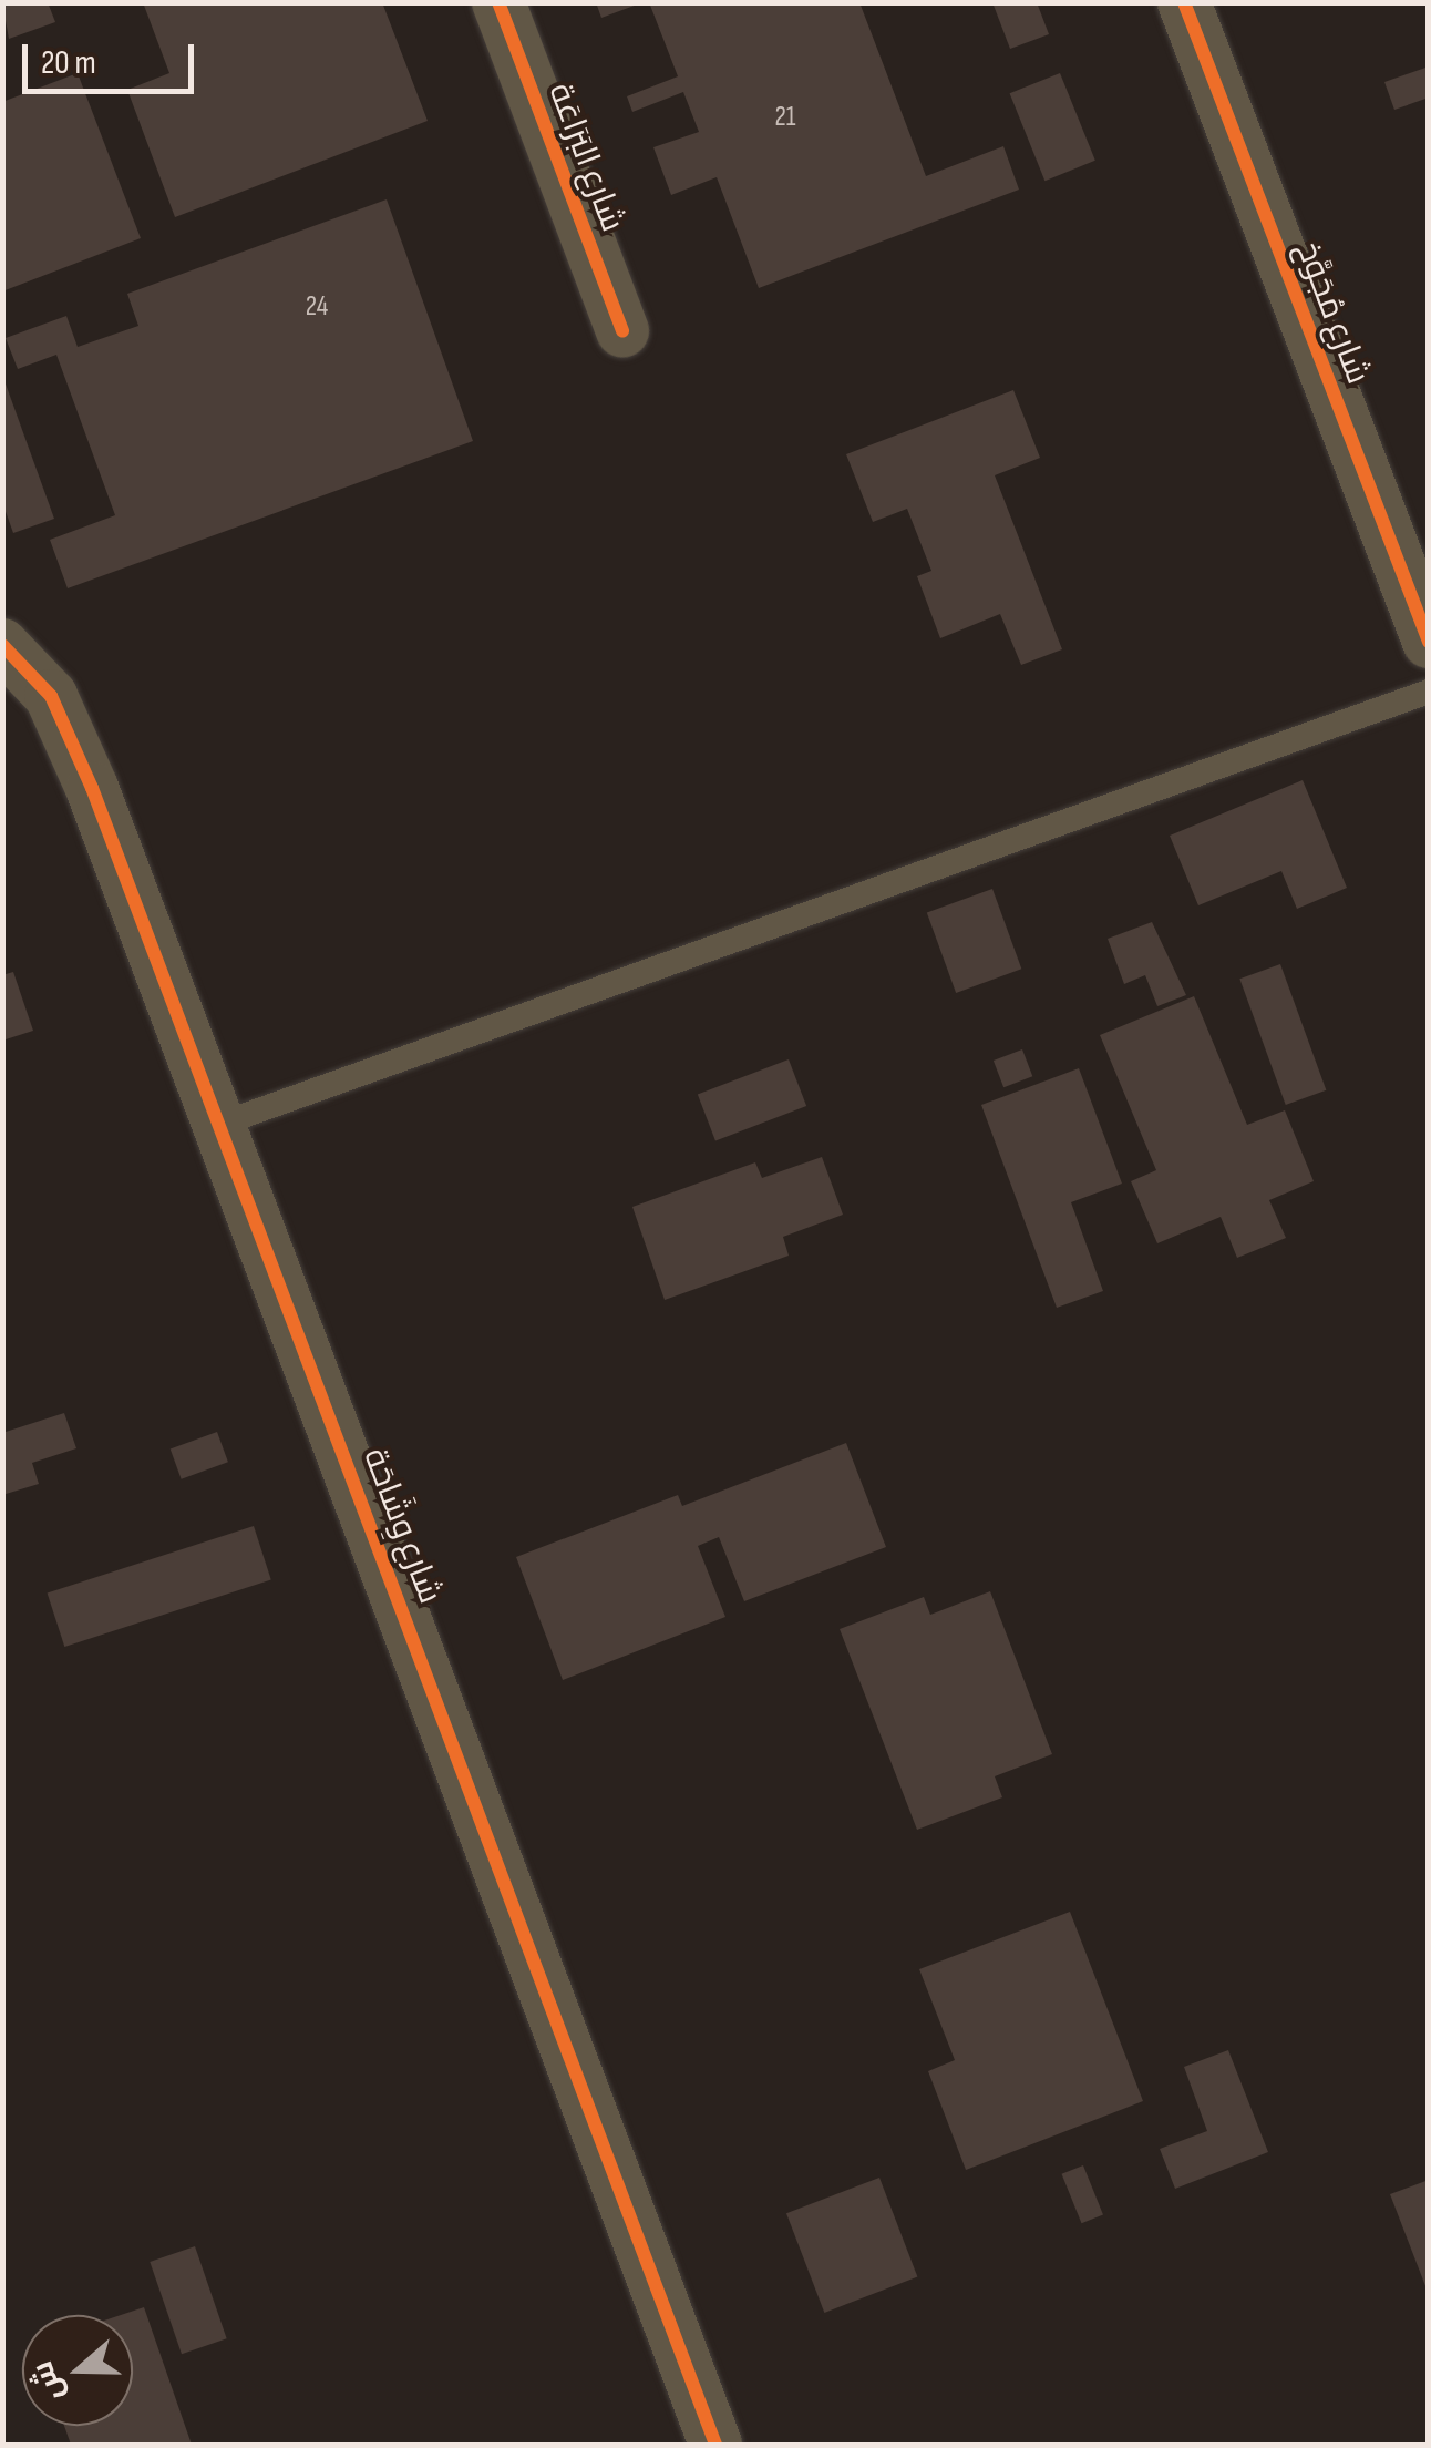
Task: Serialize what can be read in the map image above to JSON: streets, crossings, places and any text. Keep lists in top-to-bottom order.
{
  "streets": {
    "street": ["شارع البَرَاعَة", "شارع مُجَوَّخ", "شارع وِشَاحَة"]
  },
  "house_numbers": ["21", "24"],
  "scale_bar": "20 m",
  "north": "left"
}
